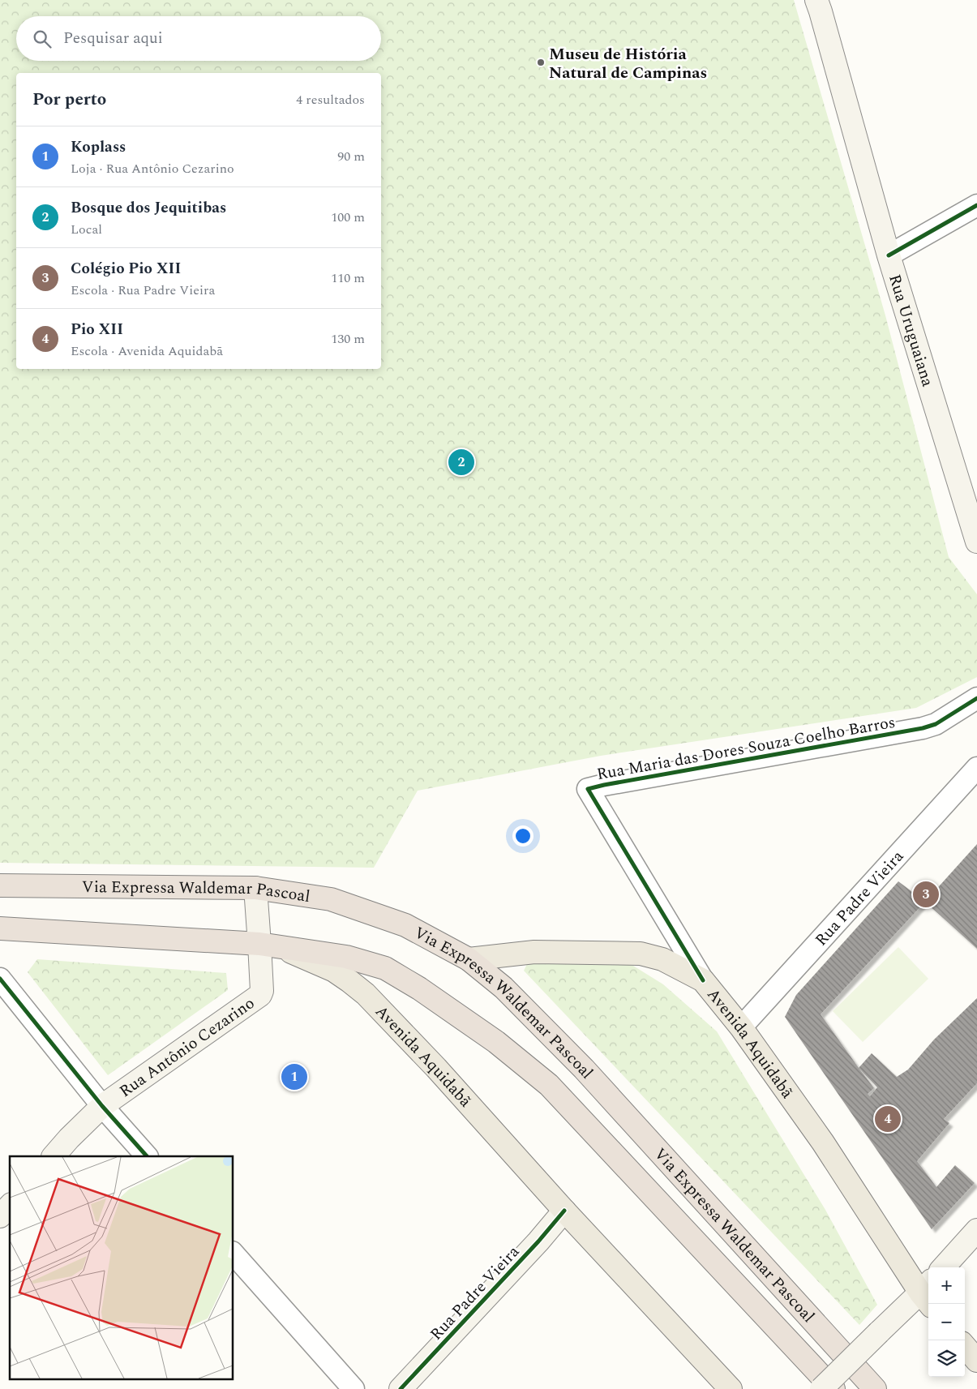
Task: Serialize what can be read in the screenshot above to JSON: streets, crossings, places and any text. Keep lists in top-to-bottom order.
{
  "streets": {
    "highway": ["Via Expressa Waldemar Pascoal"],
    "main road": [
      "Rua Uruguaiana",
      "Rua Padre Vieira",
      "Avenida Aquidabã",
      "Rua Antônio Cezarino"
    ],
    "street": ["Rua Maria das Dores Souza Coelho Barros"]
  },
  "crossings": [
    ["Rua Maria das Dores Souza Coelho Barros", "Avenida Aquidabã"],
    ["Via Expressa Waldemar Pascoal", "Avenida Aquidabã"],
    ["Via Expressa Waldemar Pascoal", "Rua Antônio Cezarino"],
    ["Rua Padre Vieira", "Avenida Aquidabã"],
    ["Avenida Aquidabã", "Rua Antônio Cezarino"]
  ],
  "places": ["Museu de História Natural de Campinas"],
  "page": {
    "search": "Pesquisar aqui",
    "heading": ["Por perto", "4 resultados"],
    "list": [
      {
        "mark": "1",
        "name": "Koplass",
        "note": "Loja · Rua Antônio Cezarino",
        "value": "90 m"
      },
      {
        "mark": "2",
        "name": "Bosque dos Jequitibas",
        "note": "Local",
        "value": "100 m"
      },
      {
        "mark": "3",
        "name": "Colégio Pio XII",
        "note": "Escola · Rua Padre Vieira",
        "value": "110 m"
      },
      {
        "mark": "4",
        "name": "Pio XII",
        "note": "Escola · Avenida Aquidabã",
        "value": "130 m"
      }
    ],
    "pins": [
      "2",
      "3",
      "1",
      "4"
    ],
    "map_buttons": ["+", "−"]
  }
}
